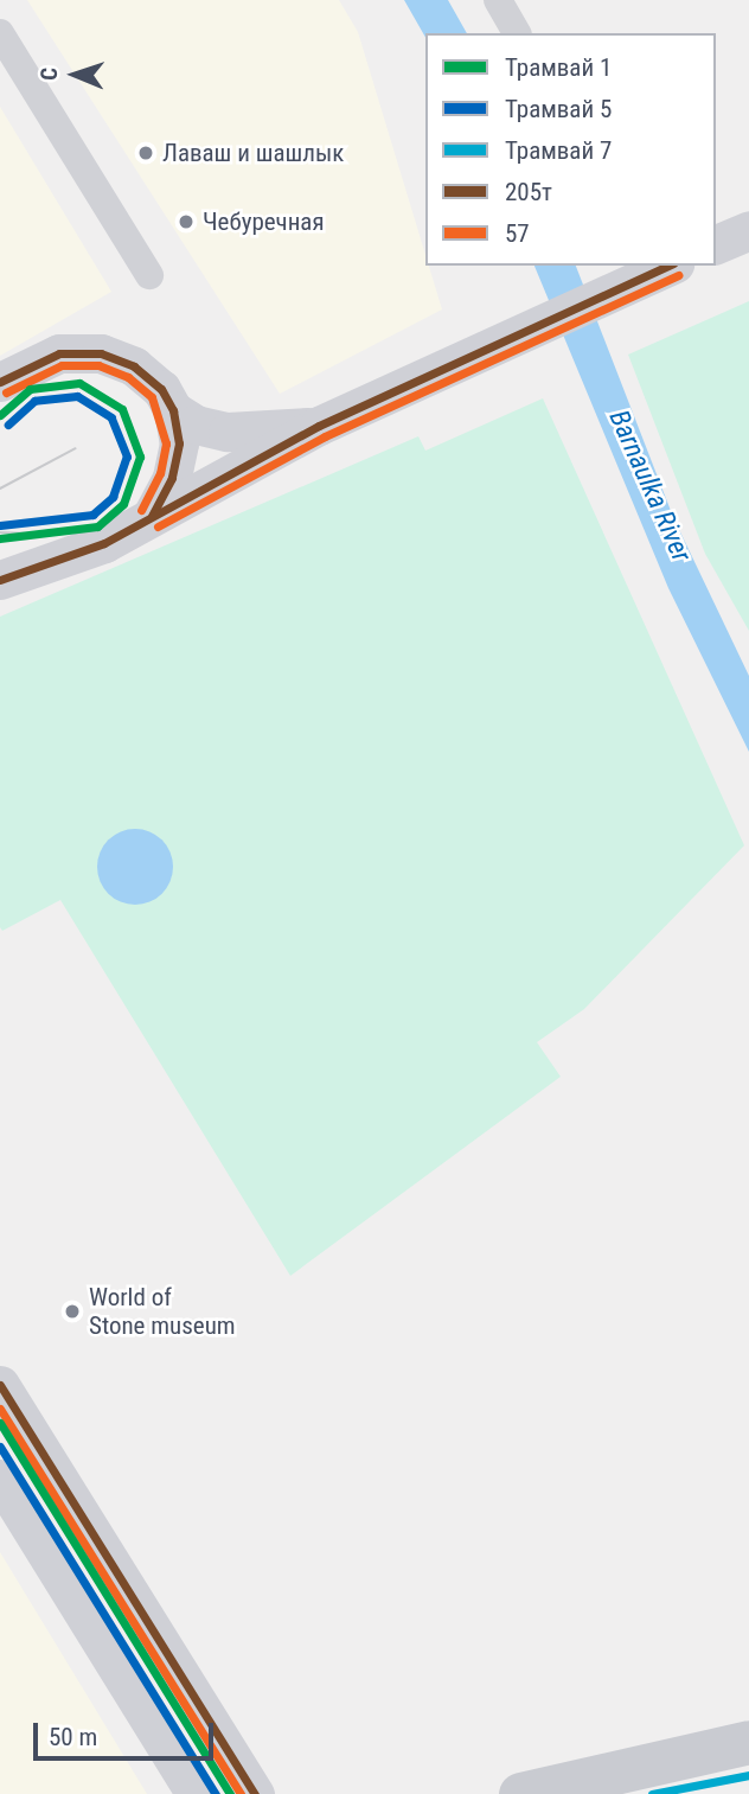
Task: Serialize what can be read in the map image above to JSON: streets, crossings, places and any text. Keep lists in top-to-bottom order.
{
  "water": ["Barnaulka River"],
  "places": ["Лаваш и шашлык", "Чебуречная", "World of Stone museum"],
  "lines": [
    "transit line 205т",
    "transit line 57",
    "tram line 1",
    "tram line 5",
    "tram line 7"
  ],
  "legend": [
    "Трамвай 1",
    "Трамвай 5",
    "Трамвай 7",
    "205т",
    "57"
  ],
  "scale_bar": "50 m",
  "north": "left"
}
